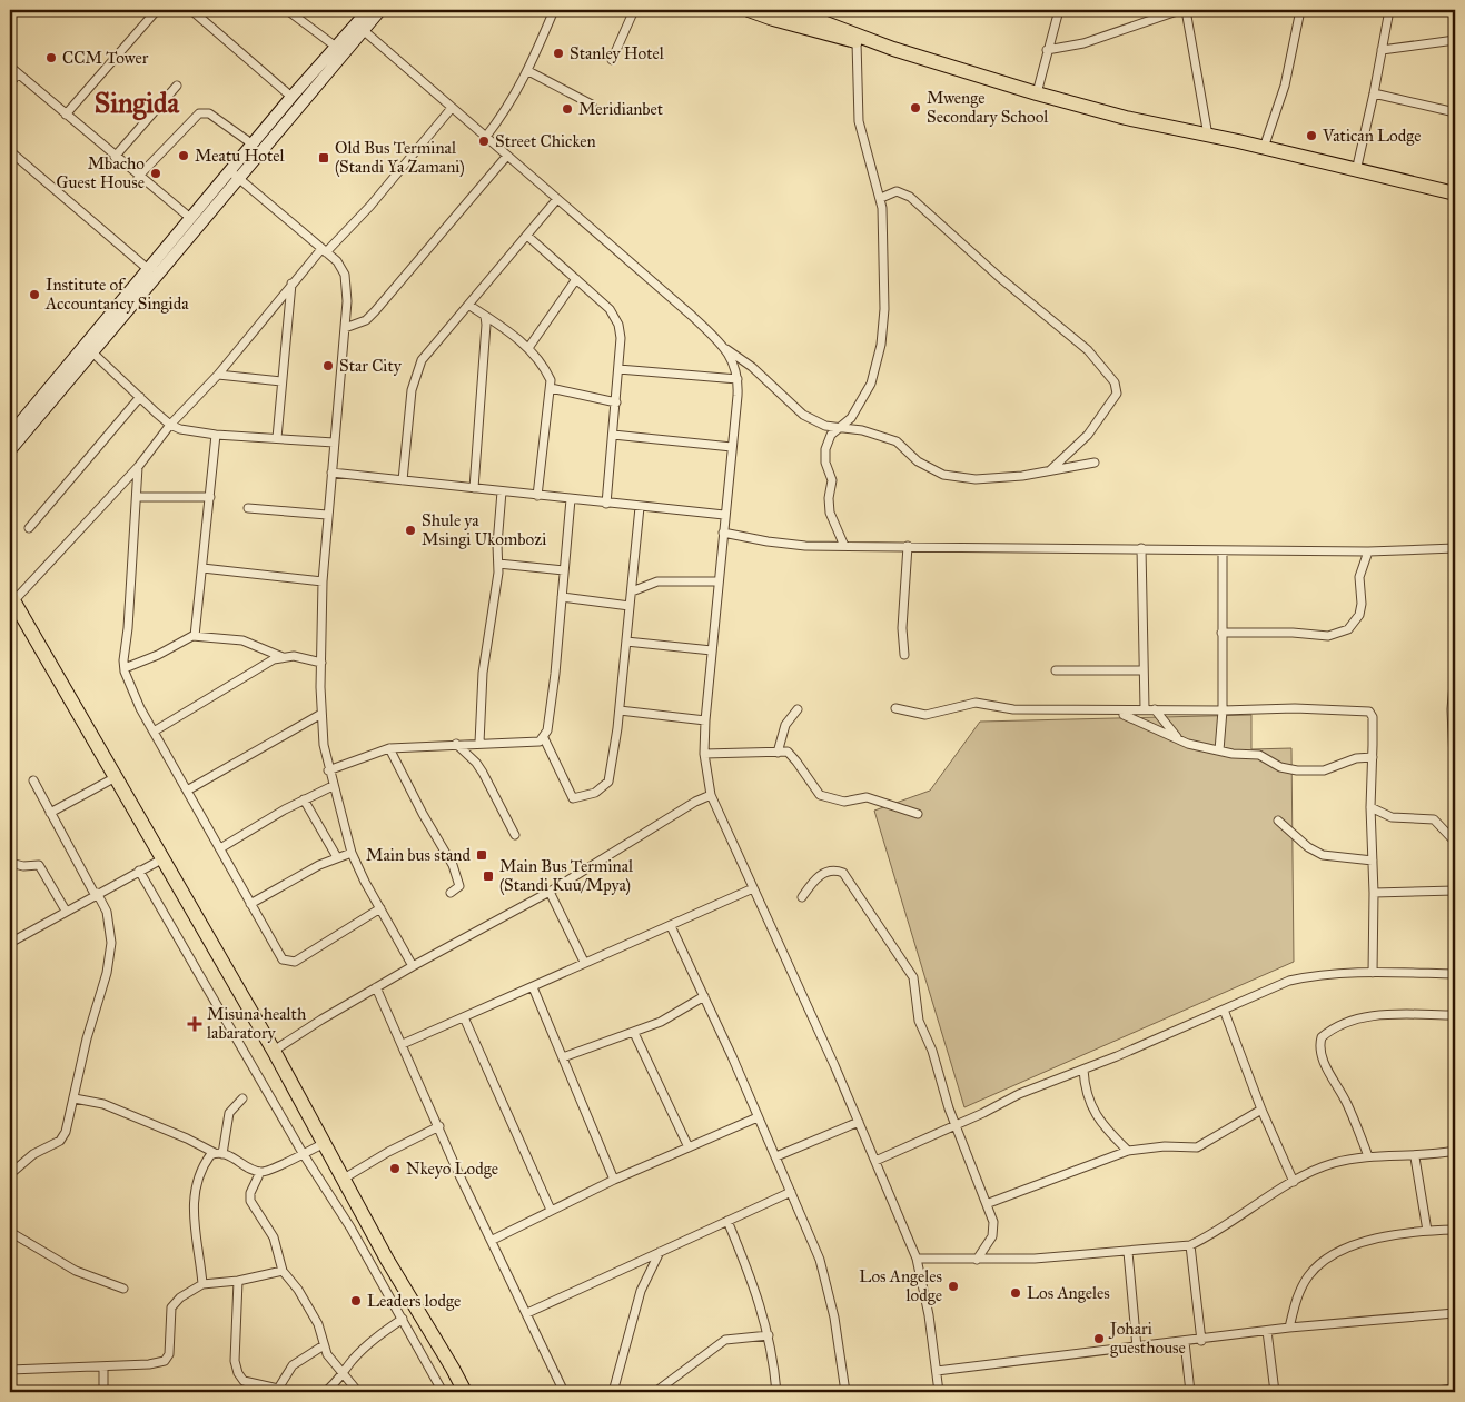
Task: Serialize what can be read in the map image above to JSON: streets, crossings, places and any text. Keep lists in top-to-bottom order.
{
  "districts": ["Singida"],
  "places": {
    "other": [
      "Stanley Hotel",
      "CCM Tower",
      "Mwenge Secondary School",
      "Meridianbet",
      "Vatican Lodge",
      "Street Chicken",
      "Meatu Hotel",
      "Mbacho Guest House",
      "Institute of Accountancy Singida",
      "Star City",
      "Shule ya Msingi Ukombozi",
      "Nkeyo Lodge",
      "Los Angeles lodge",
      "Los Angeles",
      "Leaders lodge",
      "Johari guesthouse"
    ],
    "transit": ["Old Bus Terminal (Standi Ya Zamani)", "Main bus stand", "Main Bus Terminal (Standi Kuu/Mpya)"],
    "health": ["Misuna health labaratory"]
  }
}
